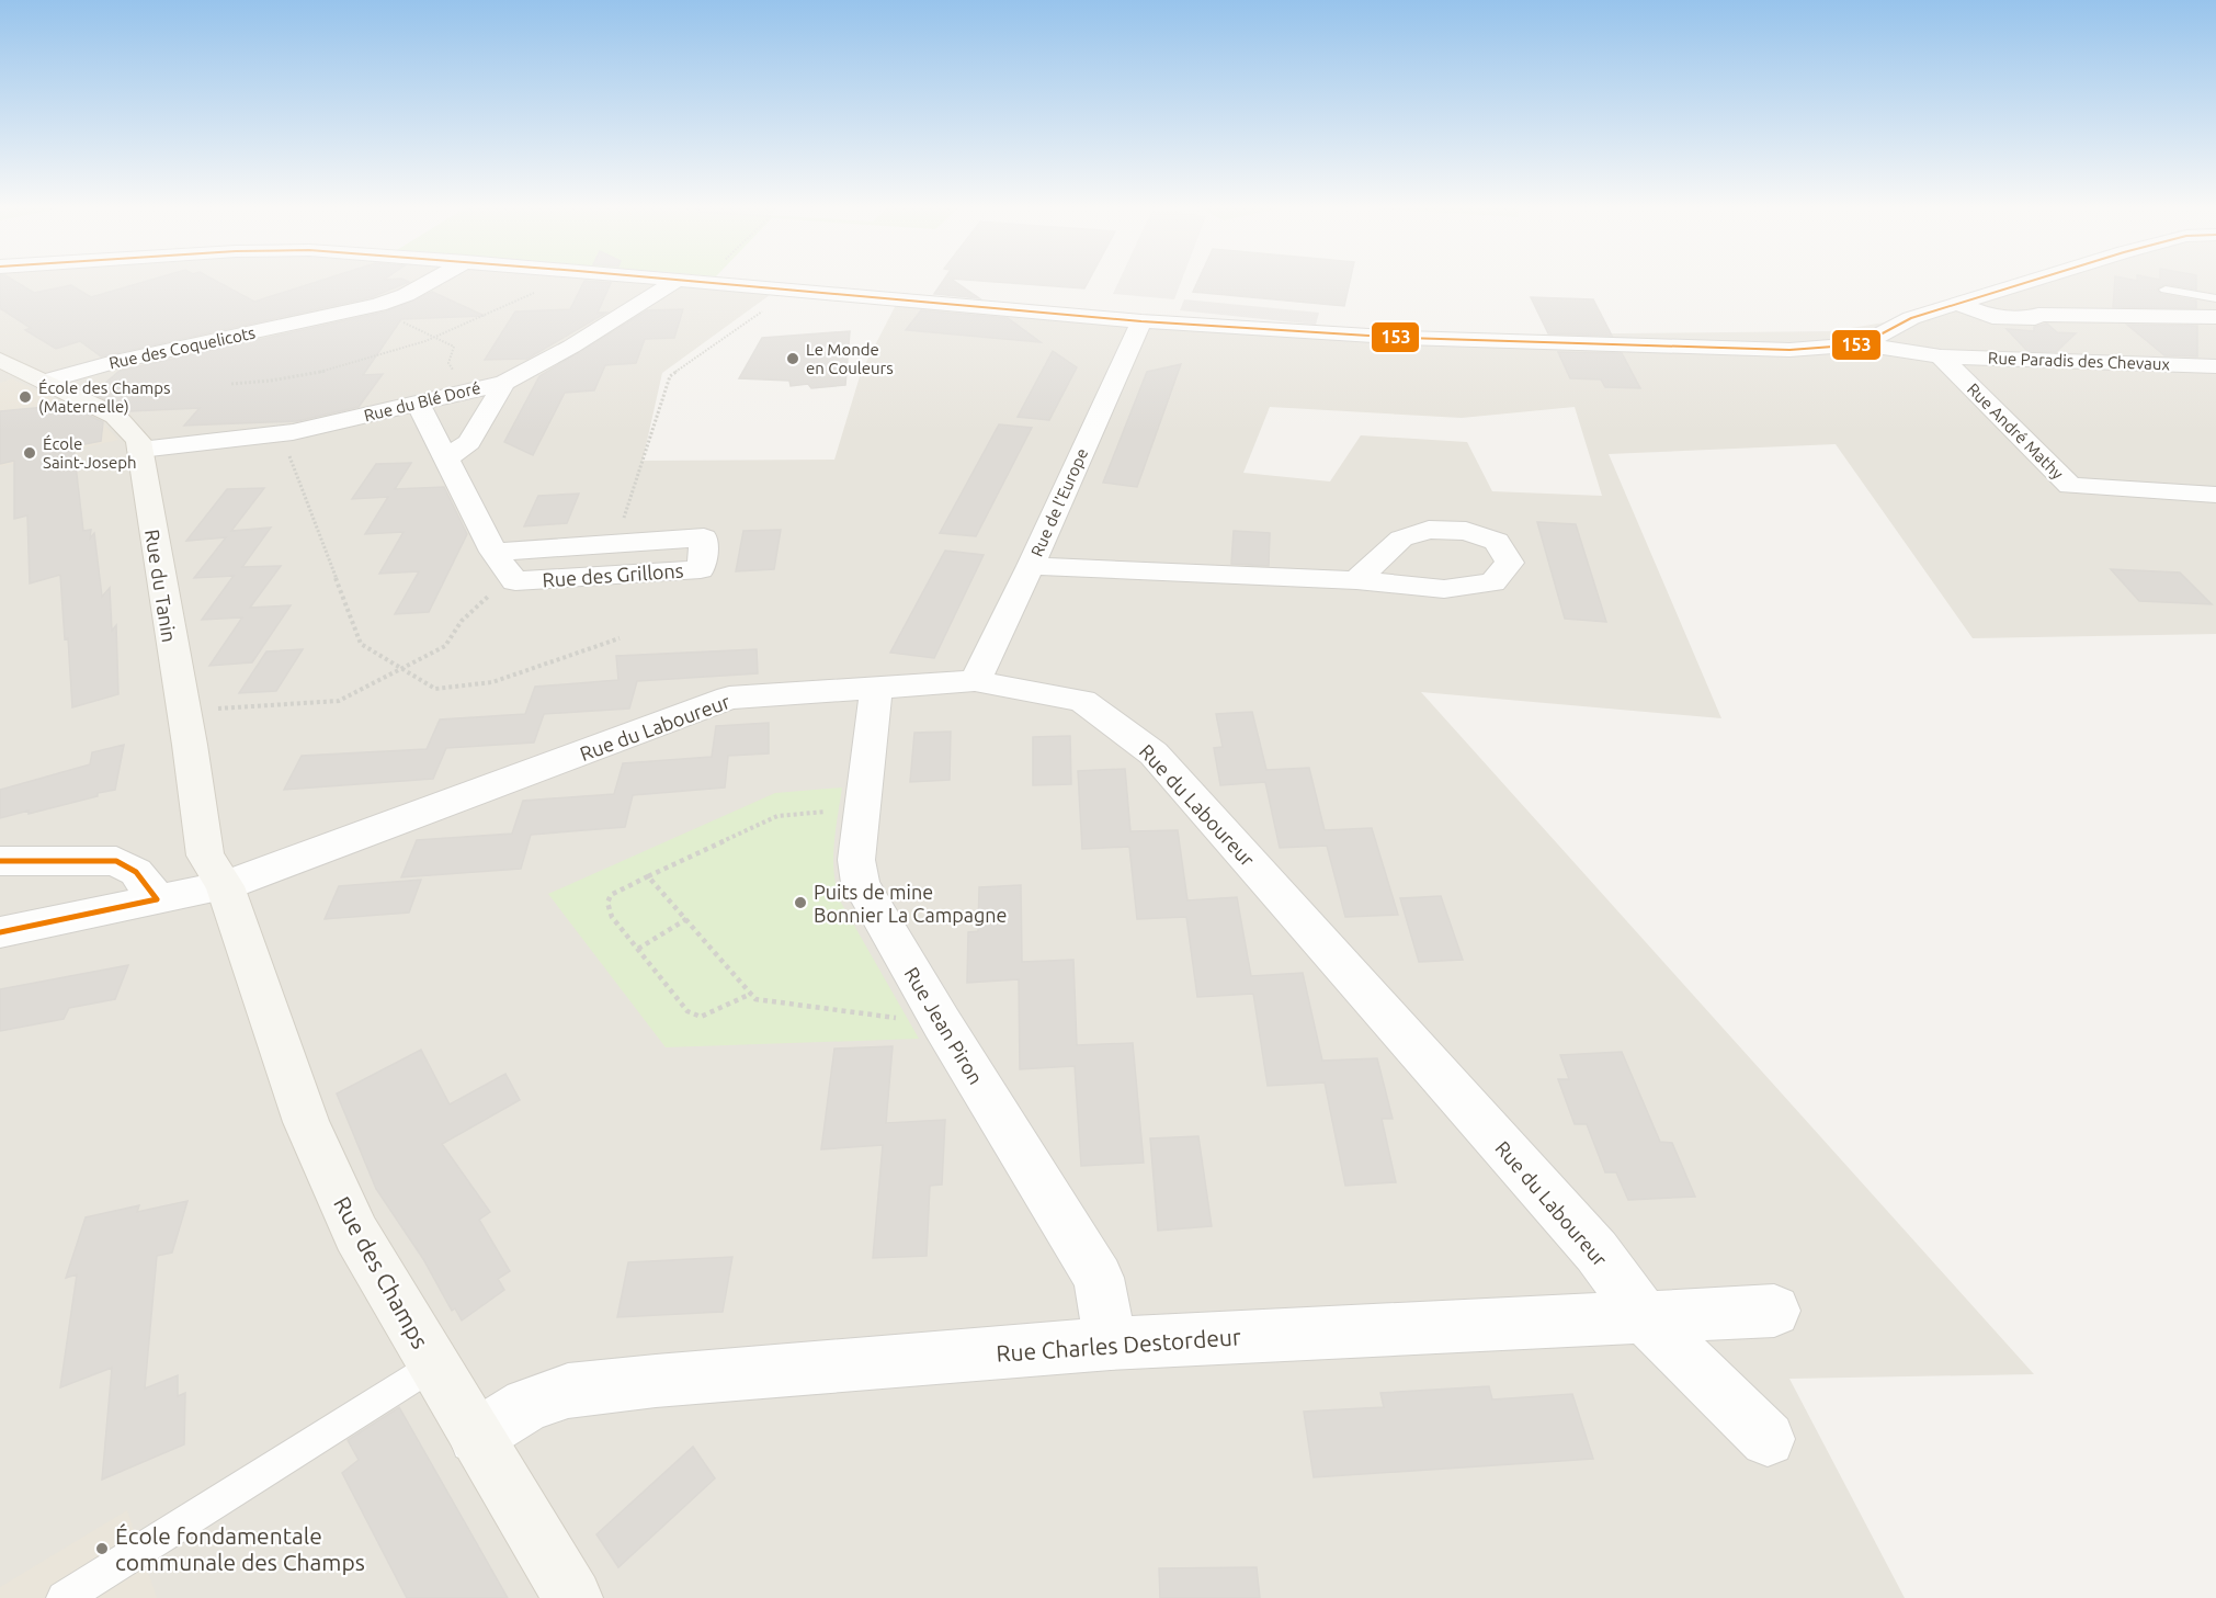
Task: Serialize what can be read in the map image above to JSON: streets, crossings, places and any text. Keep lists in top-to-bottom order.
{
  "streets": {
    "street": [
      "Rue des Coquelicots",
      "Rue Paradis des Chevaux",
      "Rue du Blé Doré",
      "Rue André Mathy",
      "Rue de l'Europe",
      "Rue des Grillons",
      "Rue du Tanin",
      "Rue du Laboureur",
      "Rue Jean Piron",
      "Rue des Champs",
      "Rue Charles Destordeur"
    ]
  },
  "crossings": [
    ["Rue des Coquelicots", "Rue du Tanin"],
    ["Rue Paradis des Chevaux", "Rue André Mathy"],
    ["Rue du Blé Doré", "Rue des Grillons"],
    ["Rue du Blé Doré", "Rue du Tanin"],
    ["Rue de l'Europe", "Rue du Laboureur"],
    ["Rue du Tanin", "Rue du Laboureur"],
    ["Rue du Tanin", "Rue des Champs"],
    ["Rue du Laboureur", "Rue Jean Piron"],
    ["Rue du Laboureur", "Rue des Champs"],
    ["Rue du Laboureur", "Rue Charles Destordeur"],
    ["Rue Jean Piron", "Rue Charles Destordeur"],
    ["Rue des Champs", "Rue Charles Destordeur"]
  ],
  "places": [
    "Le Monde en Couleurs",
    "École des Champs (Maternelle)",
    "École Saint-Joseph",
    "Puits de mine Bonnier La Campagne",
    "École fondamentale communale des Champs"
  ],
  "lines": ["transit line 153"]
}
